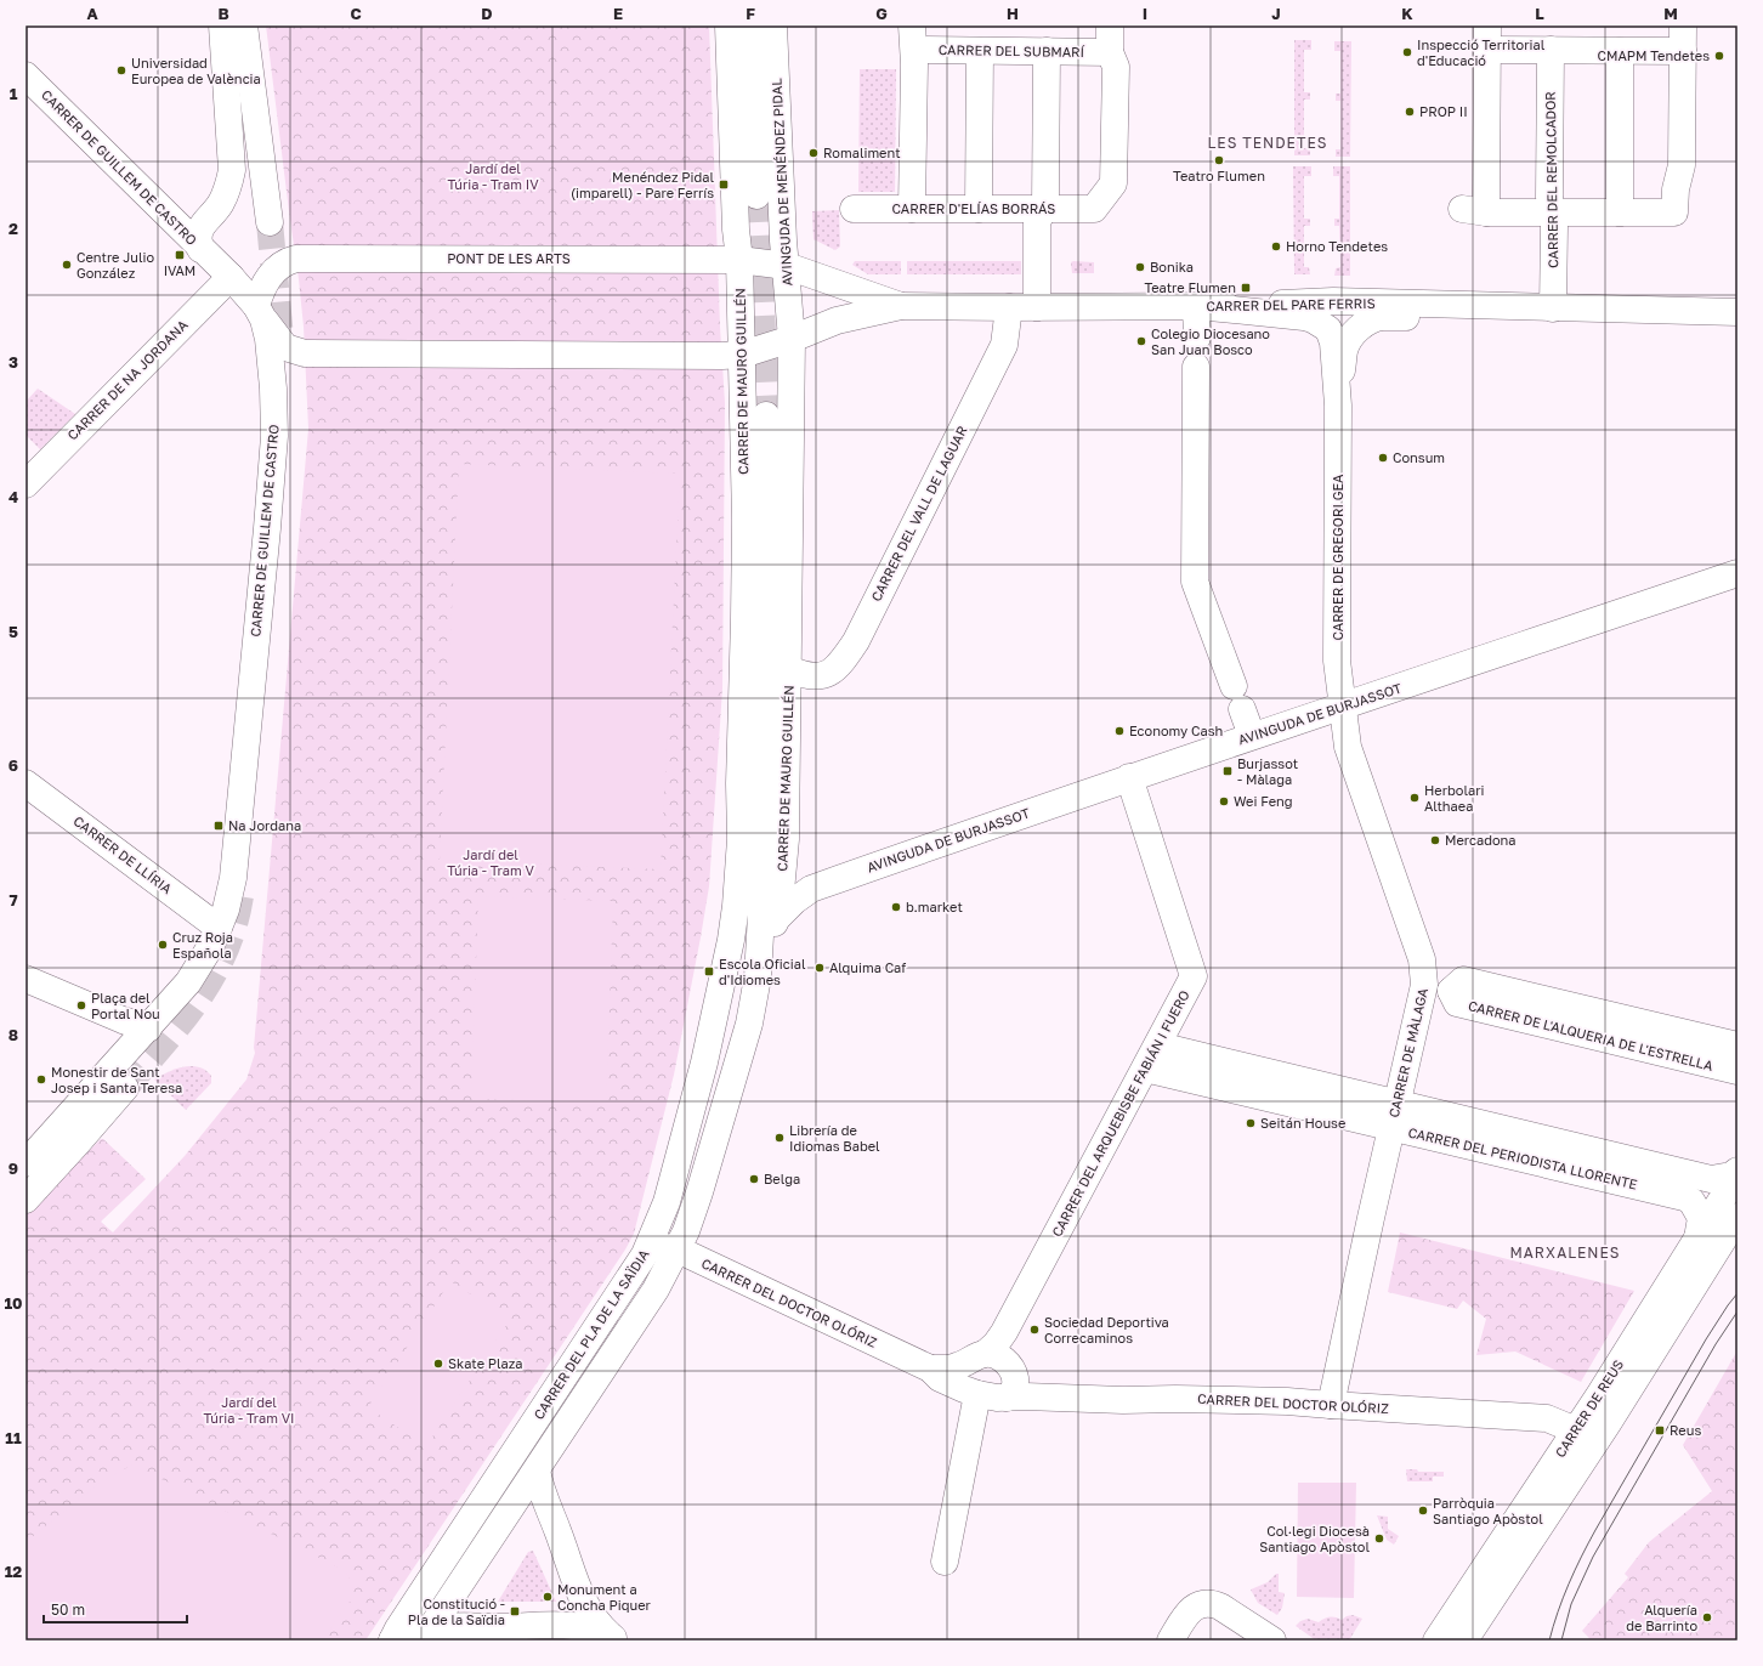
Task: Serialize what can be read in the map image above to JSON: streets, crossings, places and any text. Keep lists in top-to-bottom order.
{
  "streets": {
    "street": [
      "CARRER DEL SUBMARÍ",
      "CARRER DE GUILLEM DE CASTRO",
      "CARRER DEL REMOLCADOR",
      "AVINGUDA DE MENÉNDEZ PIDAL",
      "CARRER D'ELÍAS BORRÁS",
      "PONT DE LES ARTS",
      "CARRER DEL PARE FERRIS",
      "CARRER DE NA JORDANA",
      "CARRER DE MAURO GUILLÉN",
      "CARRER DEL VALL DE LAGUAR",
      "CARRER DE GREGORI GEA",
      "AVINGUDA DE BURJASSOT",
      "CARRER DE LLÍRIA",
      "CARRER DE L'ALQUERIA DE L'ESTRELLA",
      "CARRER DE MÀLAGA",
      "CARRER DEL ARQUEBISBE FABIÁN I FUERO",
      "CARRER DEL PERIODISTA LLORENTE",
      "CARRER DEL DOCTOR OLÓRIZ",
      "CARRER DEL PLA DE LA SAÏDIA",
      "CARRER DE REUS"
    ]
  },
  "crossings": [
    ["CARRER DEL SUBMARÍ", "CARRER D'ELÍAS BORRÁS"],
    ["CARRER DE GUILLEM DE CASTRO", "PONT DE LES ARTS"],
    ["CARRER DE GUILLEM DE CASTRO", "CARRER DE NA JORDANA"],
    ["CARRER DE GUILLEM DE CASTRO", "CARRER DE LLÍRIA"],
    ["CARRER DEL REMOLCADOR", "CARRER DEL PARE FERRIS"],
    ["AVINGUDA DE MENÉNDEZ PIDAL", "PONT DE LES ARTS"],
    ["AVINGUDA DE MENÉNDEZ PIDAL", "CARRER DEL PARE FERRIS"],
    ["AVINGUDA DE MENÉNDEZ PIDAL", "CARRER DE MAURO GUILLÉN"],
    ["PONT DE LES ARTS", "CARRER DEL PARE FERRIS"],
    ["PONT DE LES ARTS", "CARRER DE MAURO GUILLÉN"],
    ["CARRER DEL PARE FERRIS", "CARRER DE MAURO GUILLÉN"],
    ["CARRER DEL PARE FERRIS", "CARRER DEL VALL DE LAGUAR"],
    ["CARRER DEL PARE FERRIS", "CARRER DE GREGORI GEA"],
    ["CARRER DE MAURO GUILLÉN", "CARRER DEL VALL DE LAGUAR"],
    ["CARRER DE MAURO GUILLÉN", "AVINGUDA DE BURJASSOT"],
    ["CARRER DE MAURO GUILLÉN", "CARRER DEL PLA DE LA SAÏDIA"],
    ["CARRER DE GREGORI GEA", "AVINGUDA DE BURJASSOT"],
    ["CARRER DE GREGORI GEA", "CARRER DE MÀLAGA"],
    ["AVINGUDA DE BURJASSOT", "CARRER DE MÀLAGA"],
    ["AVINGUDA DE BURJASSOT", "CARRER DEL ARQUEBISBE FABIÁN I FUERO"],
    ["CARRER DE L'ALQUERIA DE L'ESTRELLA", "CARRER DE MÀLAGA"],
    ["CARRER DE MÀLAGA", "CARRER DEL PERIODISTA LLORENTE"],
    ["CARRER DE MÀLAGA", "CARRER DEL DOCTOR OLÓRIZ"],
    ["CARRER DEL ARQUEBISBE FABIÁN I FUERO", "CARRER DEL PERIODISTA LLORENTE"],
    ["CARRER DEL ARQUEBISBE FABIÁN I FUERO", "CARRER DEL DOCTOR OLÓRIZ"],
    ["CARRER DEL PERIODISTA LLORENTE", "CARRER DE REUS"],
    ["CARRER DEL DOCTOR OLÓRIZ", "CARRER DEL PLA DE LA SAÏDIA"],
    ["CARRER DEL DOCTOR OLÓRIZ", "CARRER DE REUS"]
  ],
  "districts": ["LES TENDETES", "MARXALENES"],
  "parks": ["Jardí del Túria - Tram IV", "Jardí del Túria - Tram V", "Jardí del Túria - Tram VI"],
  "places": {
    "other": [
      "Inspecció Territorial d'Educació",
      "CMAPM Tendetes",
      "Universidad Europea de València",
      "PROP II",
      "Romaliment",
      "Teatro Flumen",
      "Horno Tendetes",
      "Centre Julio González",
      "Bonika",
      "Colegio Diocesano San Juan Bosco",
      "Consum",
      "Economy Cash",
      "Herbolari Althaea",
      "Wei Feng",
      "Mercadona",
      "b.market",
      "Cruz Roja Española",
      "Alquima Caf",
      "Plaça del Portal Nou",
      "Monestir de Sant Josep i Santa Teresa",
      "Seitán House",
      "Librería de Idiomas Babel",
      "Belga",
      "Sociedad Deportiva Correcaminos",
      "Skate Plaza",
      "Parròquia Santiago Apòstol",
      "Col·legi Diocesà Santiago Apòstol",
      "Monument a Concha Piquer",
      "Alquería de Barrinto"
    ],
    "transit": [
      "Menéndez Pidal (imparell) - Pare Ferrís",
      "IVAM",
      "Teatre Flumen",
      "Burjassot - Màlaga",
      "Na Jordana",
      "Escola Oficial d'Idiomes",
      "Reus",
      "Constitució - Pla de la Saïdia"
    ]
  },
  "scale_bar": "50 m",
  "grid": {
    "columns": [
      "A",
      "B",
      "C",
      "D",
      "E",
      "F",
      "G",
      "H",
      "I",
      "J",
      "K",
      "L",
      "M"
    ],
    "rows": [
      "1",
      "2",
      "3",
      "4",
      "5",
      "6",
      "7",
      "8",
      "9",
      "10",
      "11",
      "12"
    ]
  }
}
